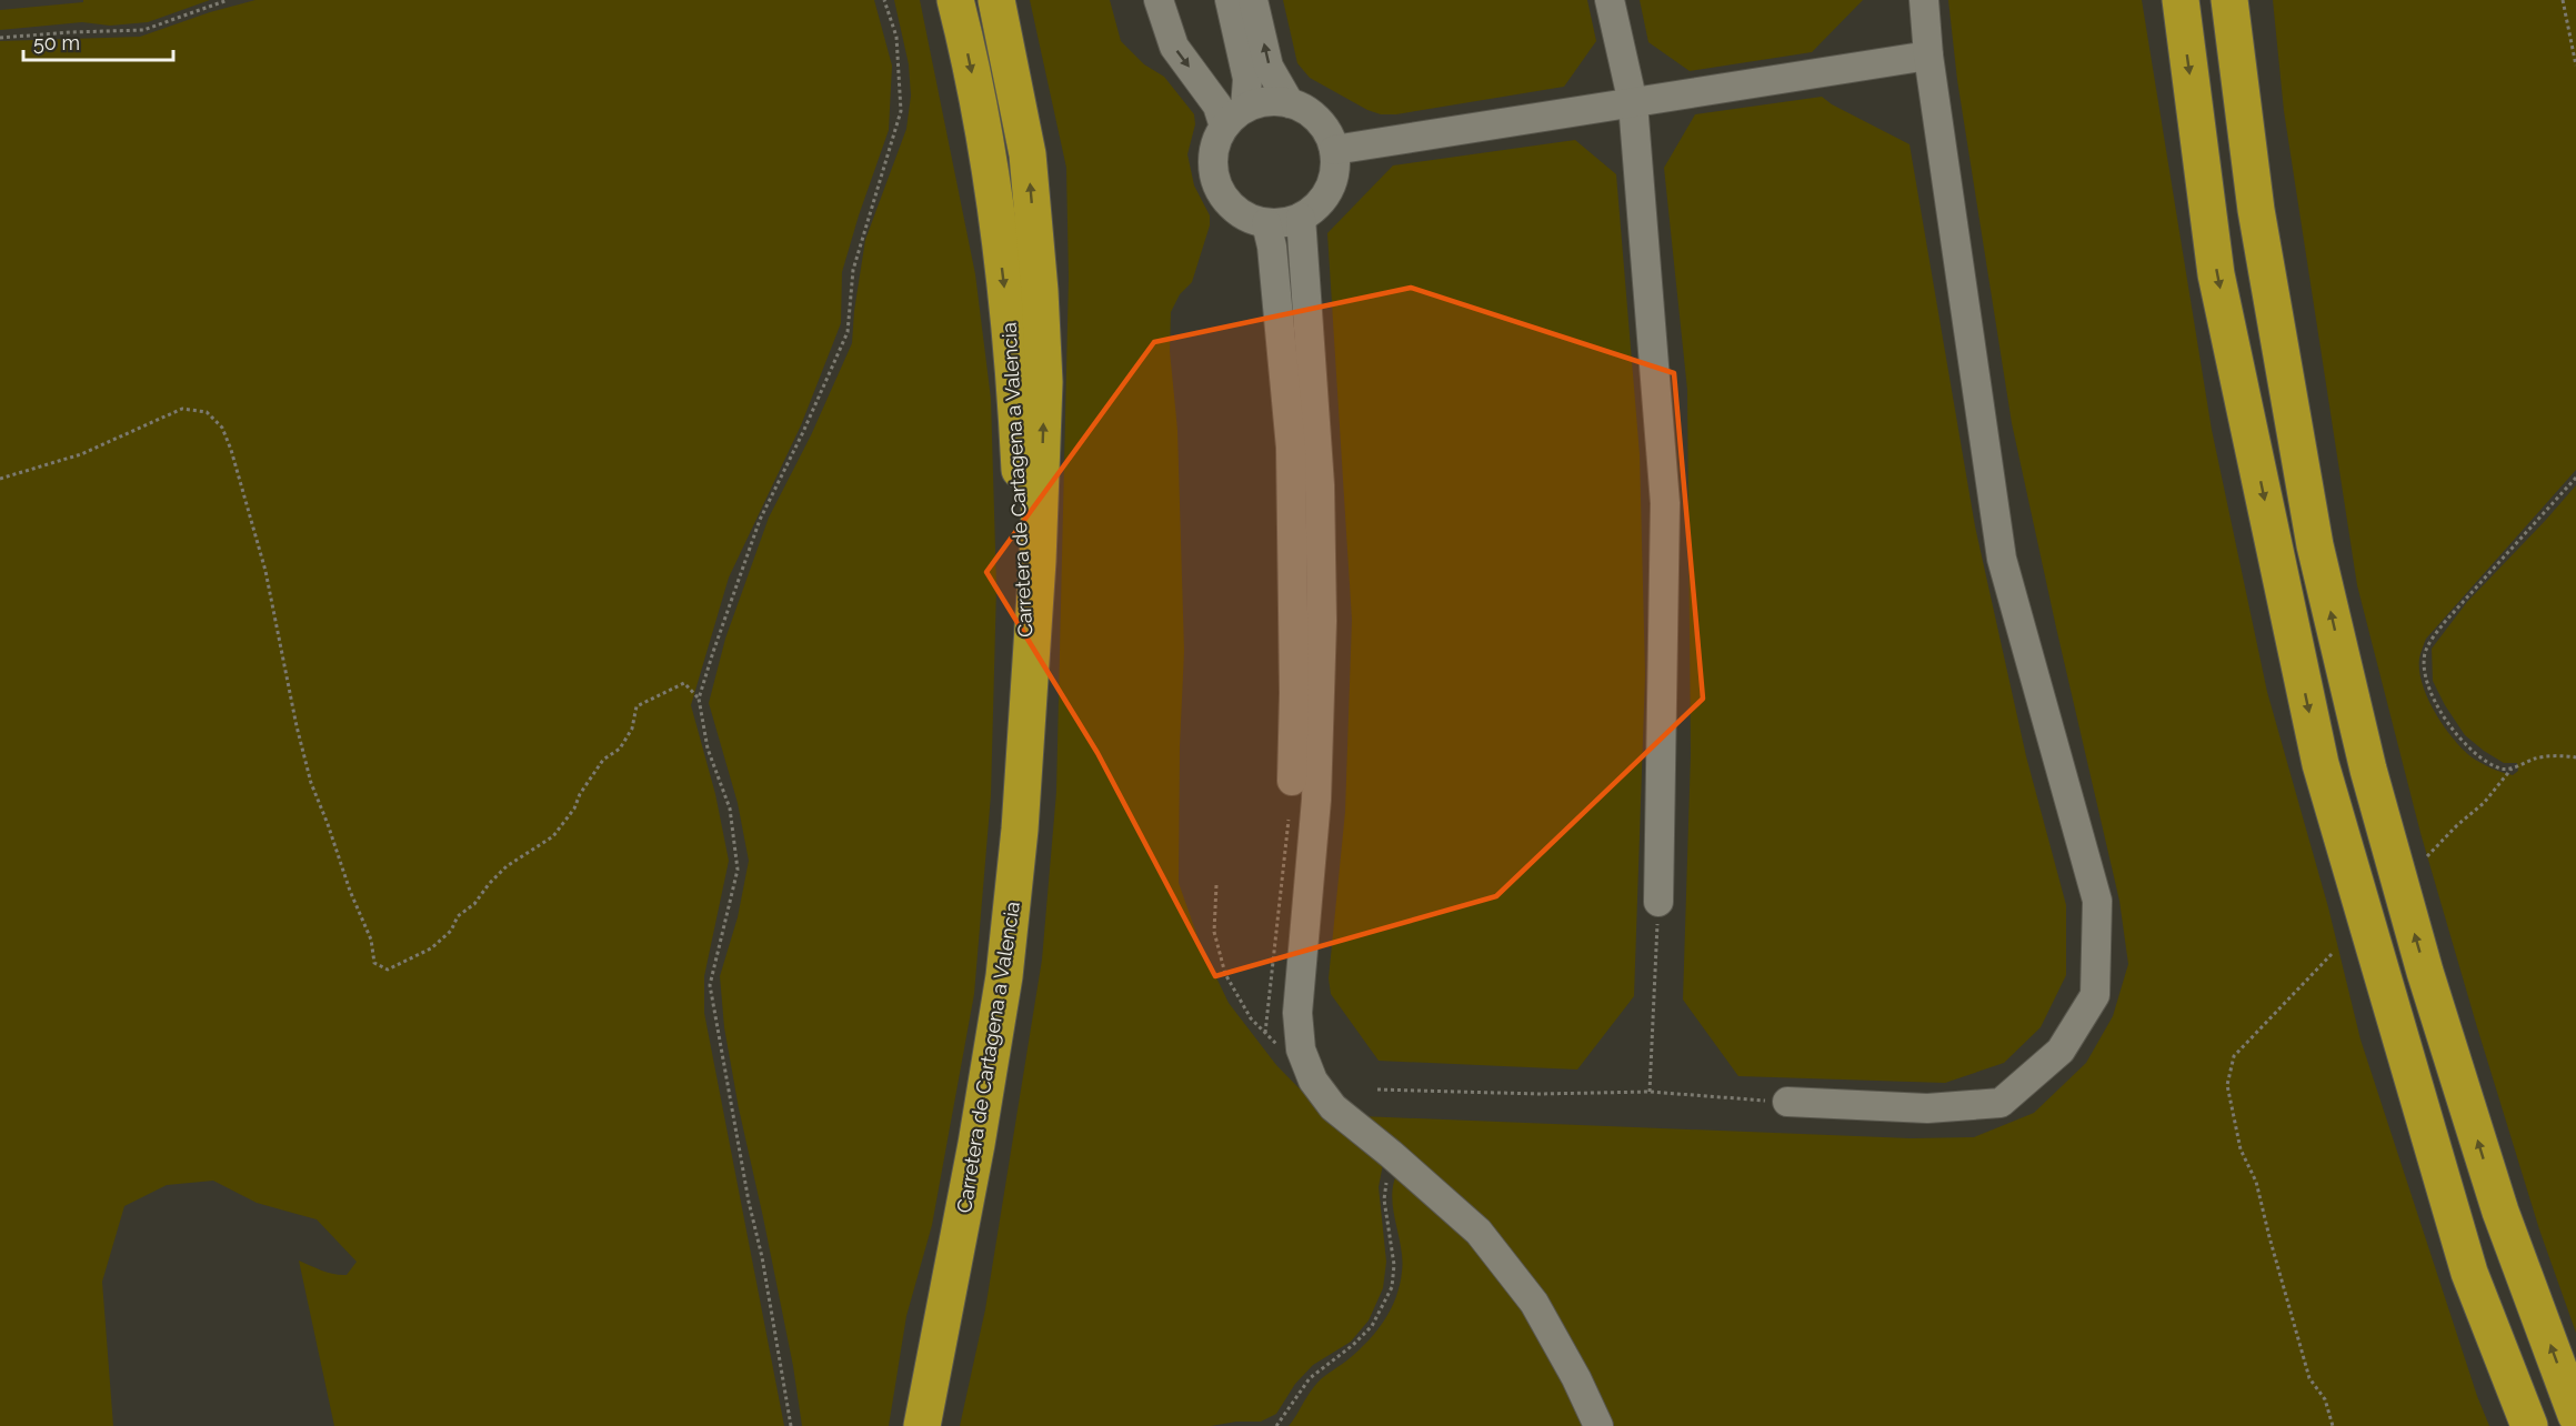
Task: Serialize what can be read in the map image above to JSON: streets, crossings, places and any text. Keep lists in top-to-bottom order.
{
  "streets": {
    "highway": ["Carretera de Cartagena a Valencia"]
  },
  "scale_bar": "50 m"
}
